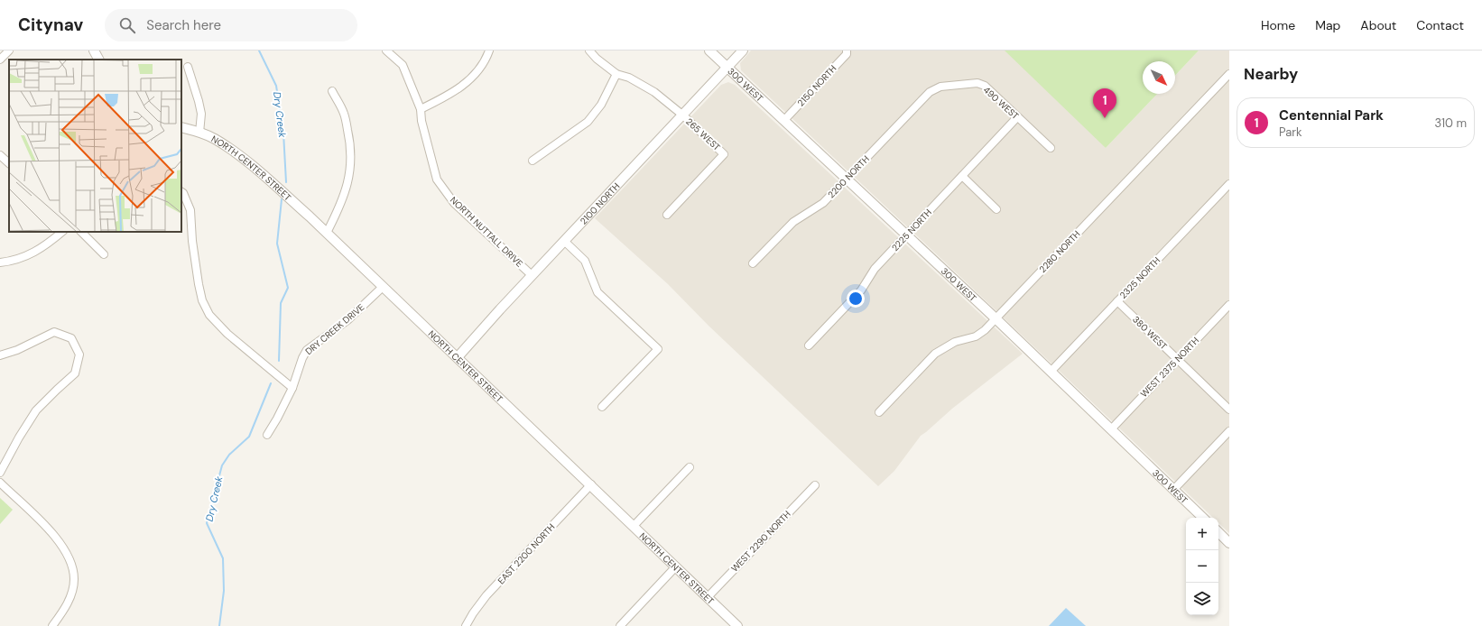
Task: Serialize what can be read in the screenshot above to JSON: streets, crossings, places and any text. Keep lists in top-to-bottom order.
{
  "streets": {
    "street": [
      "300 WEST",
      "2150 NORTH",
      "490 WEST",
      "265 WEST",
      "NORTH CENTER STREET",
      "2200 NORTH",
      "2100 NORTH",
      "2225 NORTH",
      "NORTH NUTTALL DRIVE",
      "2280 NORTH",
      "2325 NORTH",
      "DRY CREEK DRIVE",
      "380 WEST",
      "WEST 2375 NORTH",
      "WEST 2290 NORTH",
      "EAST 2200 NORTH"
    ]
  },
  "crossings": [
    ["300 WEST", "2150 NORTH"],
    ["300 WEST", "2200 NORTH"],
    ["300 WEST", "2100 NORTH"],
    ["300 WEST", "2225 NORTH"],
    ["300 WEST", "2280 NORTH"],
    ["300 WEST", "2325 NORTH"],
    ["300 WEST", "WEST 2375 NORTH"],
    ["490 WEST", "2200 NORTH"],
    ["490 WEST", "2225 NORTH"],
    ["265 WEST", "2100 NORTH"],
    ["NORTH CENTER STREET", "2100 NORTH"],
    ["NORTH CENTER STREET", "DRY CREEK DRIVE"],
    ["NORTH CENTER STREET", "WEST 2290 NORTH"],
    ["NORTH CENTER STREET", "EAST 2200 NORTH"],
    ["2100 NORTH", "NORTH NUTTALL DRIVE"],
    ["2325 NORTH", "380 WEST"],
    ["380 WEST", "WEST 2375 NORTH"]
  ],
  "water": ["Dry Creek"],
  "north": "bottom right",
  "page": {
    "header": "Citynav",
    "search": "Search here",
    "nav": [
      "Home",
      "Map",
      "About",
      "Contact"
    ],
    "heading": "Nearby",
    "pins": "1",
    "list": [
      {
        "mark": "1",
        "name": "Centennial Park",
        "note": "Park",
        "value": "310 m"
      }
    ],
    "map_buttons": ["+", "−"]
  }
}
